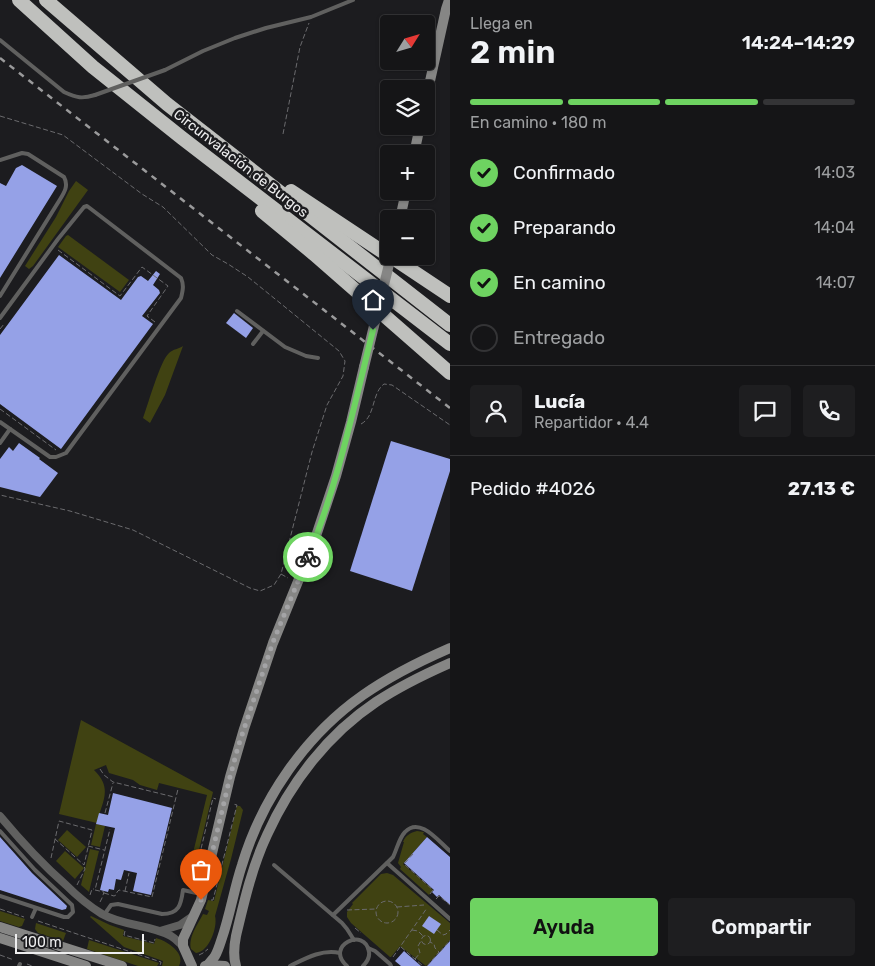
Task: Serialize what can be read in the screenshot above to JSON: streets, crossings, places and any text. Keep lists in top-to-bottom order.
{
  "streets": {
    "highway": ["Circunvalación de Burgos"]
  },
  "scale_bar": "100 m",
  "north": "top right",
  "page": {
    "heading": ["2 min", "Llega en", "14:24–14:29"],
    "panel": [
      "Lucía",
      "Repartidor · 4.4",
      "Pedido #4026",
      "27.13 €"
    ],
    "map_buttons": ["+", "−"],
    "bar": "En camino · 180 m",
    "list": [
      ["Confirmado", "14:03"],
      ["Preparando", "14:04"],
      ["En camino", "14:07"],
      "Entregado"
    ],
    "buttons": ["Ayuda", "Compartir"],
    "scale": "100 m"
  }
}
